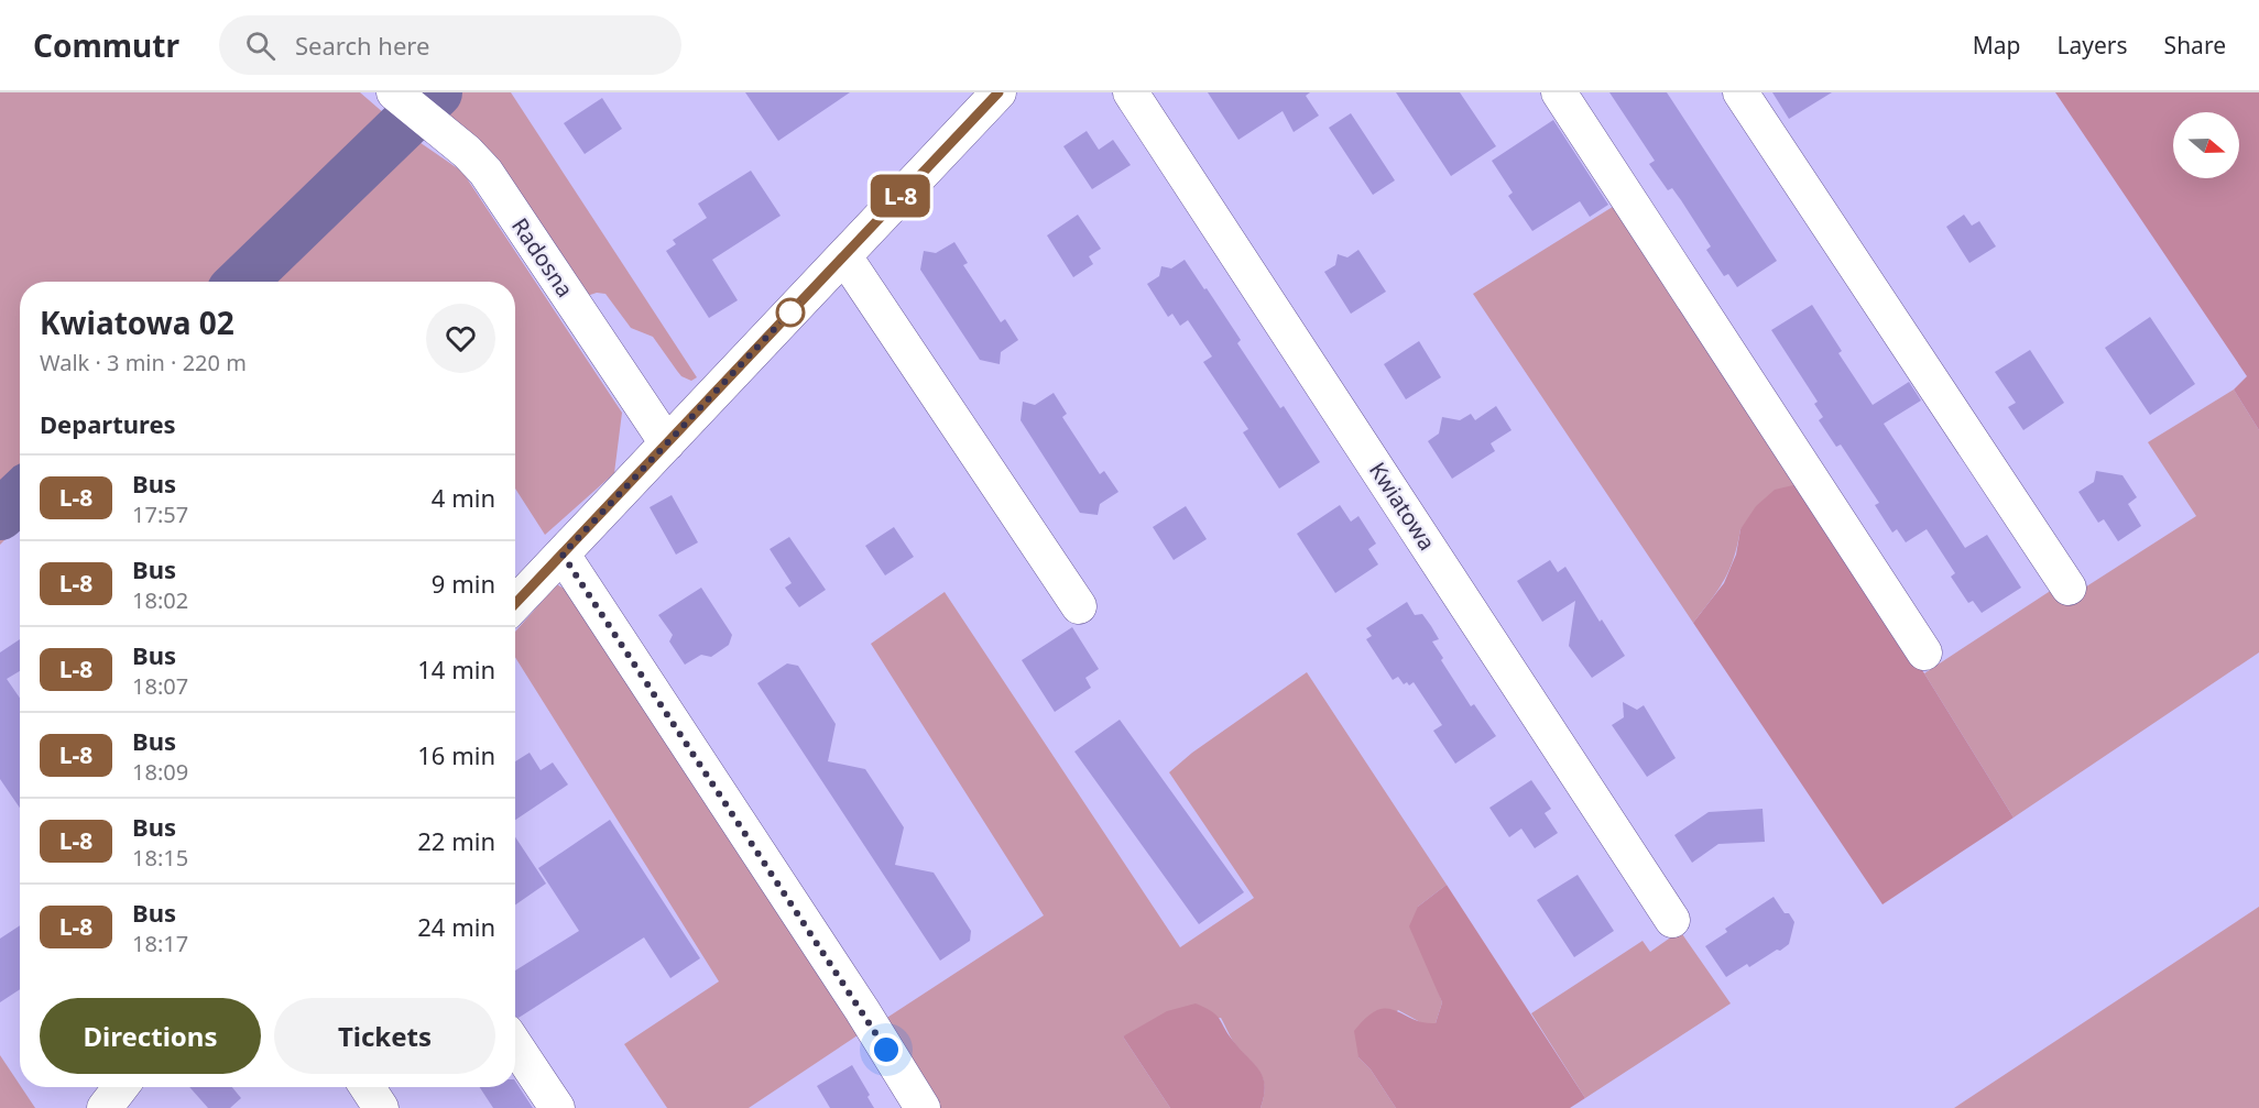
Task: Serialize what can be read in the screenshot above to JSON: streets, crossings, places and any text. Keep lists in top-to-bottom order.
{
  "streets": {
    "street": ["Radosna", "Kwiatowa"]
  },
  "lines": ["bus line L-8"],
  "north": "right",
  "page": {
    "header": "Commutr",
    "search": "Search here",
    "nav": ["Map", "Layers", "Share"],
    "on_map": "L-8",
    "heading": [
      ["Kwiatowa 02", "Walk · 3 min · 220 m"],
      "Departures"
    ],
    "list": [
      {
        "mark": "L-8",
        "name": "Bus",
        "note": "17:57",
        "value": "4 min"
      },
      {
        "mark": "L-8",
        "name": "Bus",
        "note": "18:02",
        "value": "9 min"
      },
      {
        "mark": "L-8",
        "name": "Bus",
        "note": "18:07",
        "value": "14 min"
      },
      {
        "mark": "L-8",
        "name": "Bus",
        "note": "18:09",
        "value": "16 min"
      },
      {
        "mark": "L-8",
        "name": "Bus",
        "note": "18:15",
        "value": "22 min"
      },
      {
        "mark": "L-8",
        "name": "Bus",
        "note": "18:17",
        "value": "24 min"
      }
    ],
    "buttons": ["Directions", "Tickets"]
  }
}
